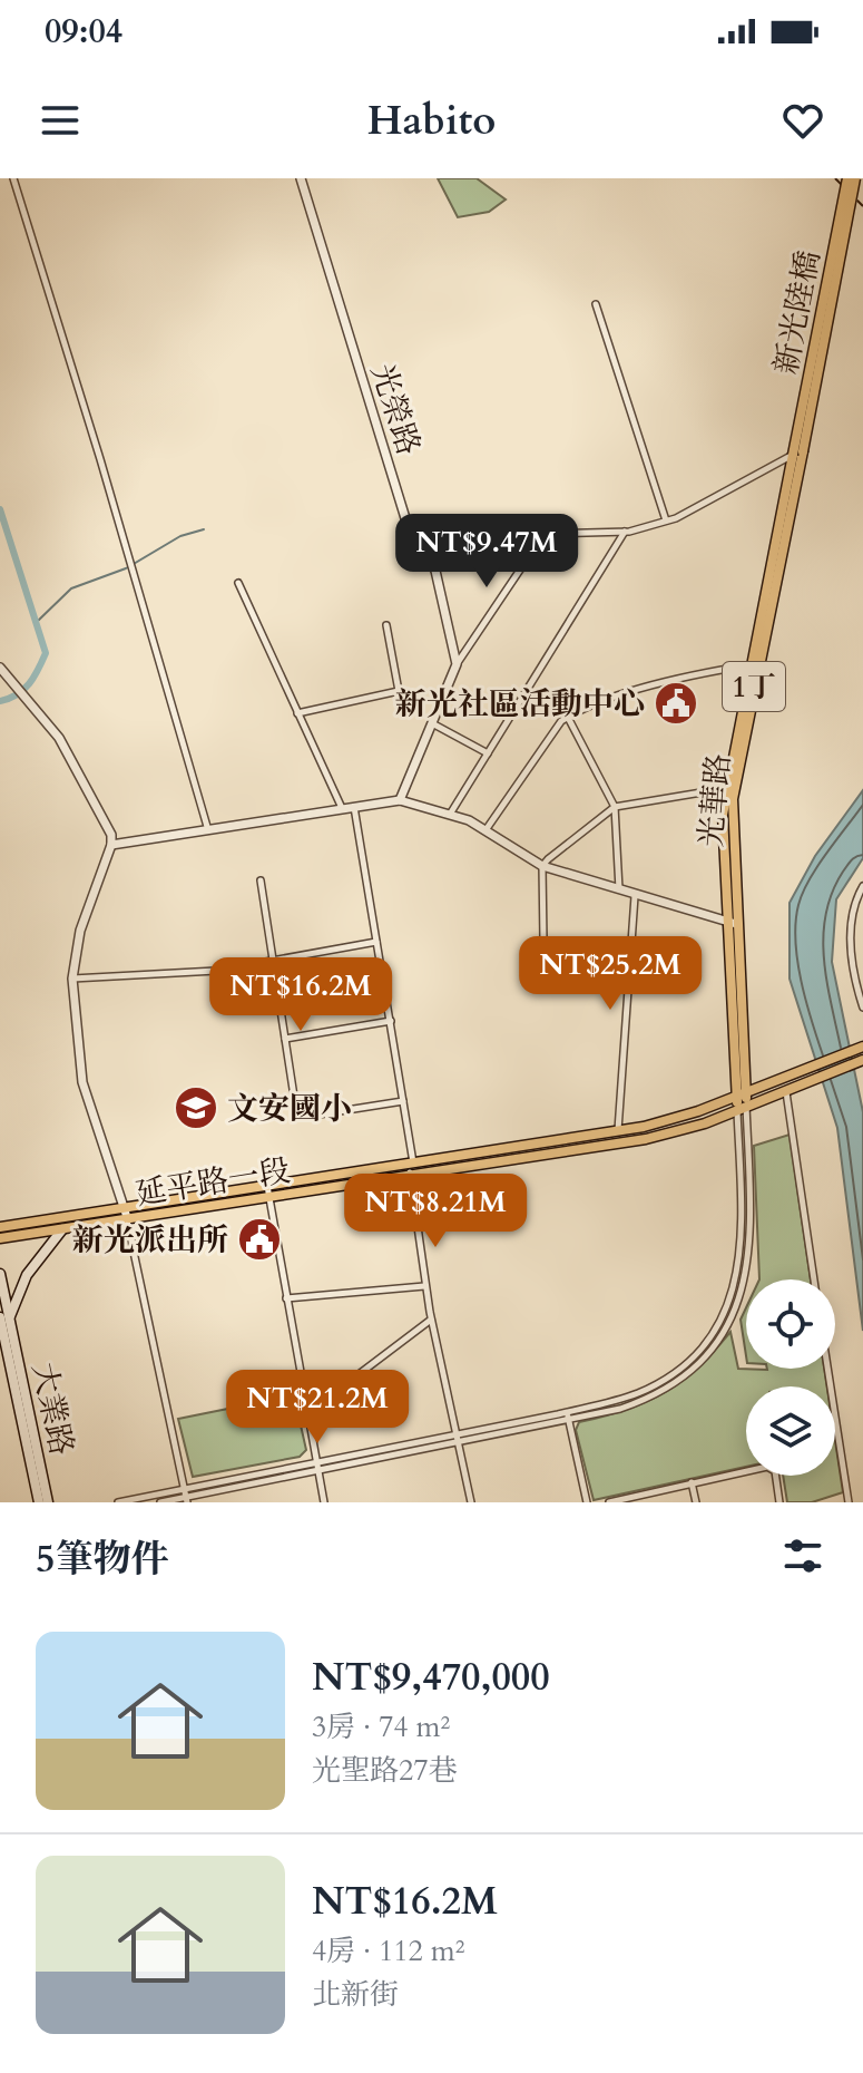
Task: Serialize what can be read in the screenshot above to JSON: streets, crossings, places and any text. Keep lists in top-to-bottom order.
{
  "streets": {
    "main road": [
      "新光陸橋",
      "1丁",
      "光華路",
      "延平路一段",
      "大業路"
    ],
    "street": ["光榮路"]
  },
  "crossings": [
    ["新光陸橋", "光華路"],
    ["光華路", "延平路一段"]
  ],
  "places": {
    "public building": ["新光社區活動中心", "新光派出所"],
    "school or university": ["文安國小"]
  },
  "page": {
    "status": "09:04",
    "header": "Habito",
    "price": [
      "NT$9.47M",
      "NT$25.2M",
      "NT$16.2M",
      "NT$8.21M",
      "NT$21.2M"
    ],
    "heading": "5筆物件",
    "list": [
      {
        "name": "NT$9,470,000",
        "note": "3房 · 74 m² · 光聖路27巷"
      },
      {
        "name": "NT$16.2M",
        "note": "4房 · 112 m² · 北新街"
      }
    ]
  }
}
